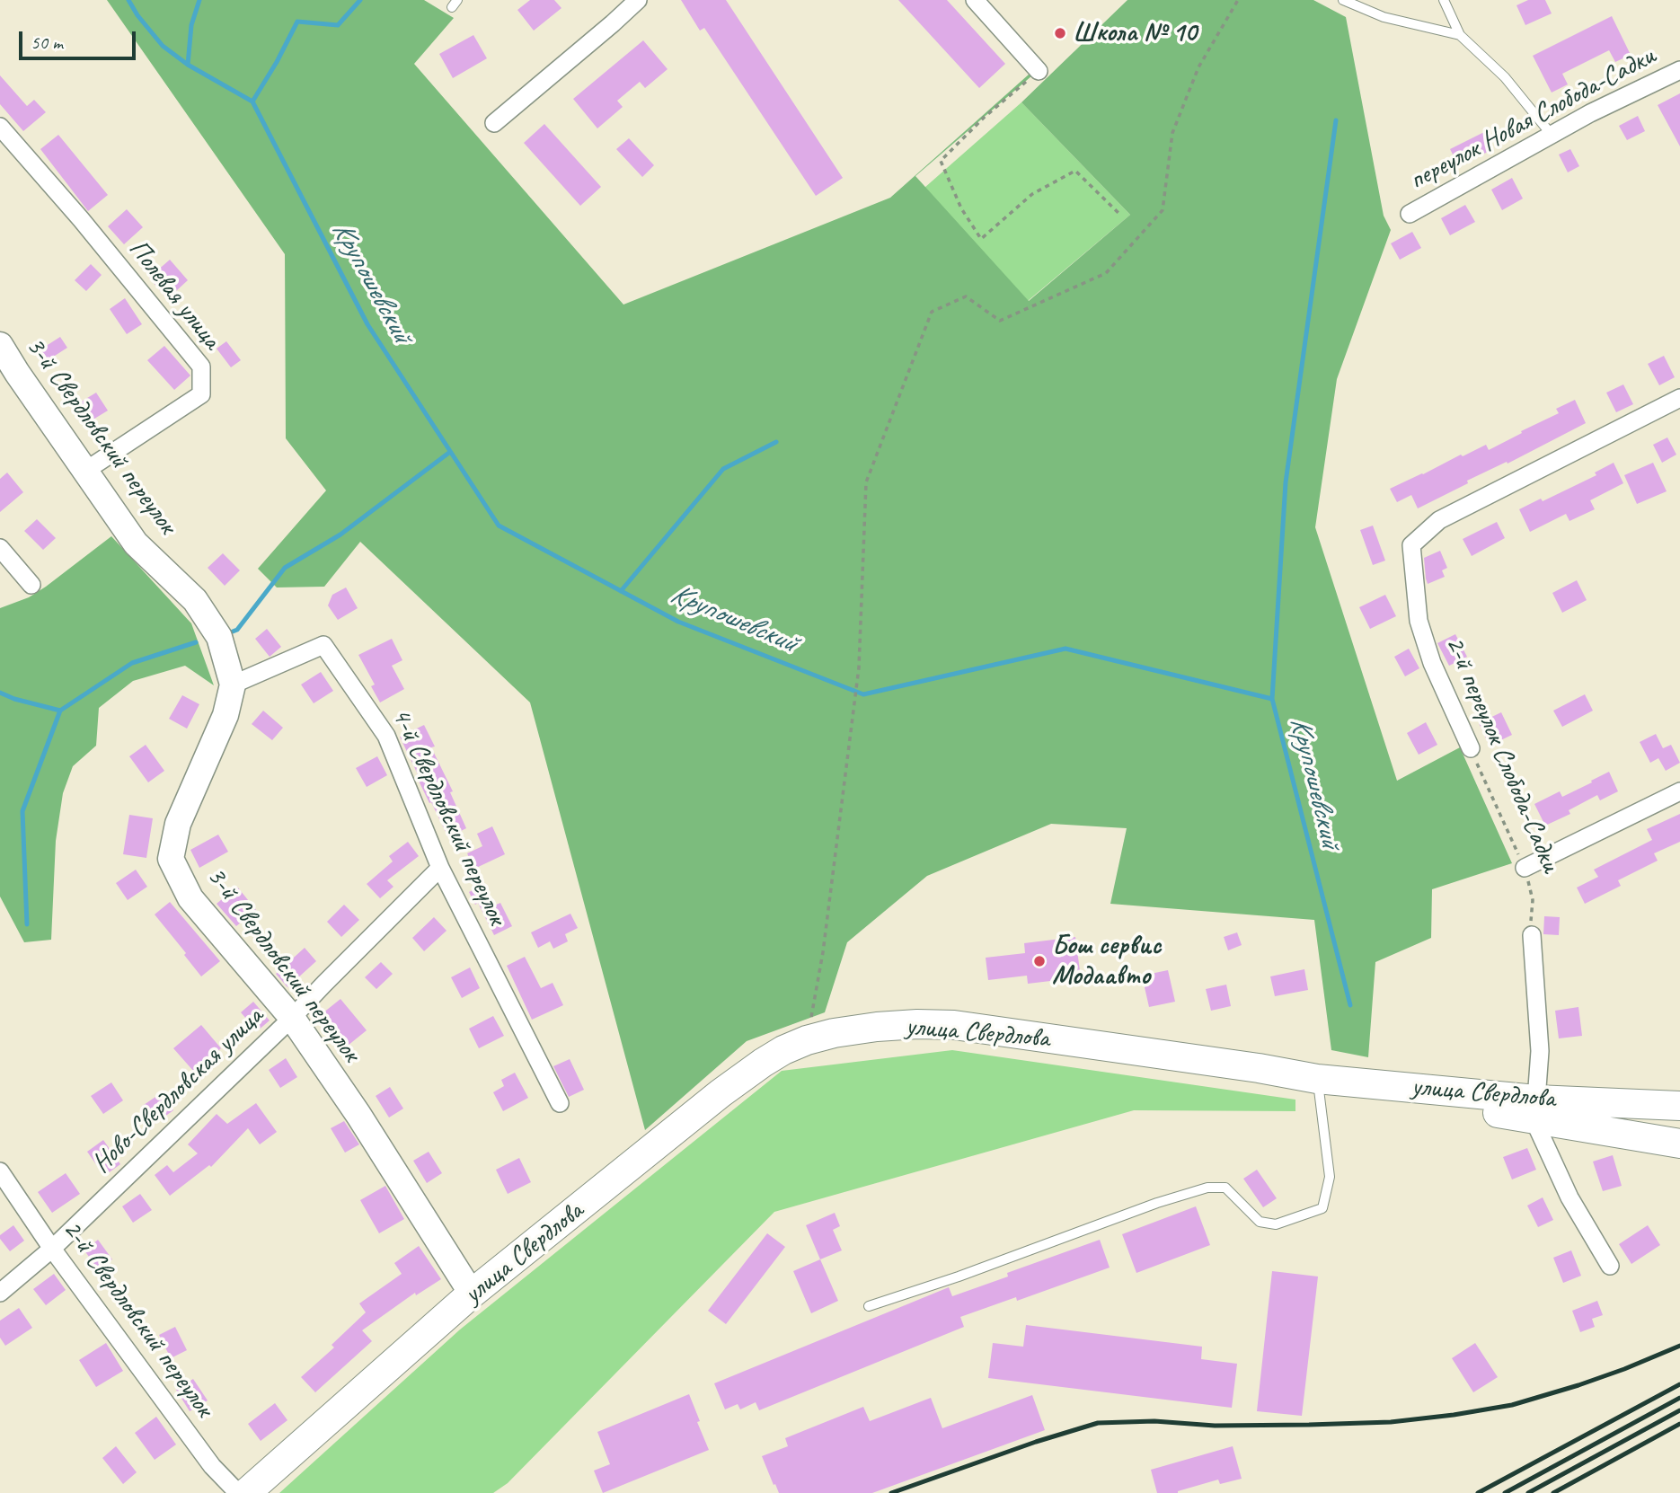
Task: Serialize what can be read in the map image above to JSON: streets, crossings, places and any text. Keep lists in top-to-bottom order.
{
  "streets": {
    "main road": ["3-й Свердловский переулок", "улица Свердлова"],
    "street": [
      "переулок Новая Слобода-Садки",
      "Полевая улица",
      "2-й переулок Слобода-Садки",
      "4-й Свердловский переулок",
      "Ново-Свердловская улица",
      "2-й Свердловский переулок"
    ]
  },
  "crossings": [
    ["Полевая улица", "3-й Свердловский переулок"],
    ["3-й Свердловский переулок", "4-й Свердловский переулок"],
    ["3-й Свердловский переулок", "улица Свердлова"],
    ["3-й Свердловский переулок", "Ново-Свердловская улица"],
    ["4-й Свердловский переулок", "Ново-Свердловская улица"],
    ["Ново-Свердловская улица", "2-й Свердловский переулок"]
  ],
  "water": ["Крупошевский"],
  "places": ["Школа № 10", "Бош сервис Модаавто"],
  "scale_bar": "50 m"
}
